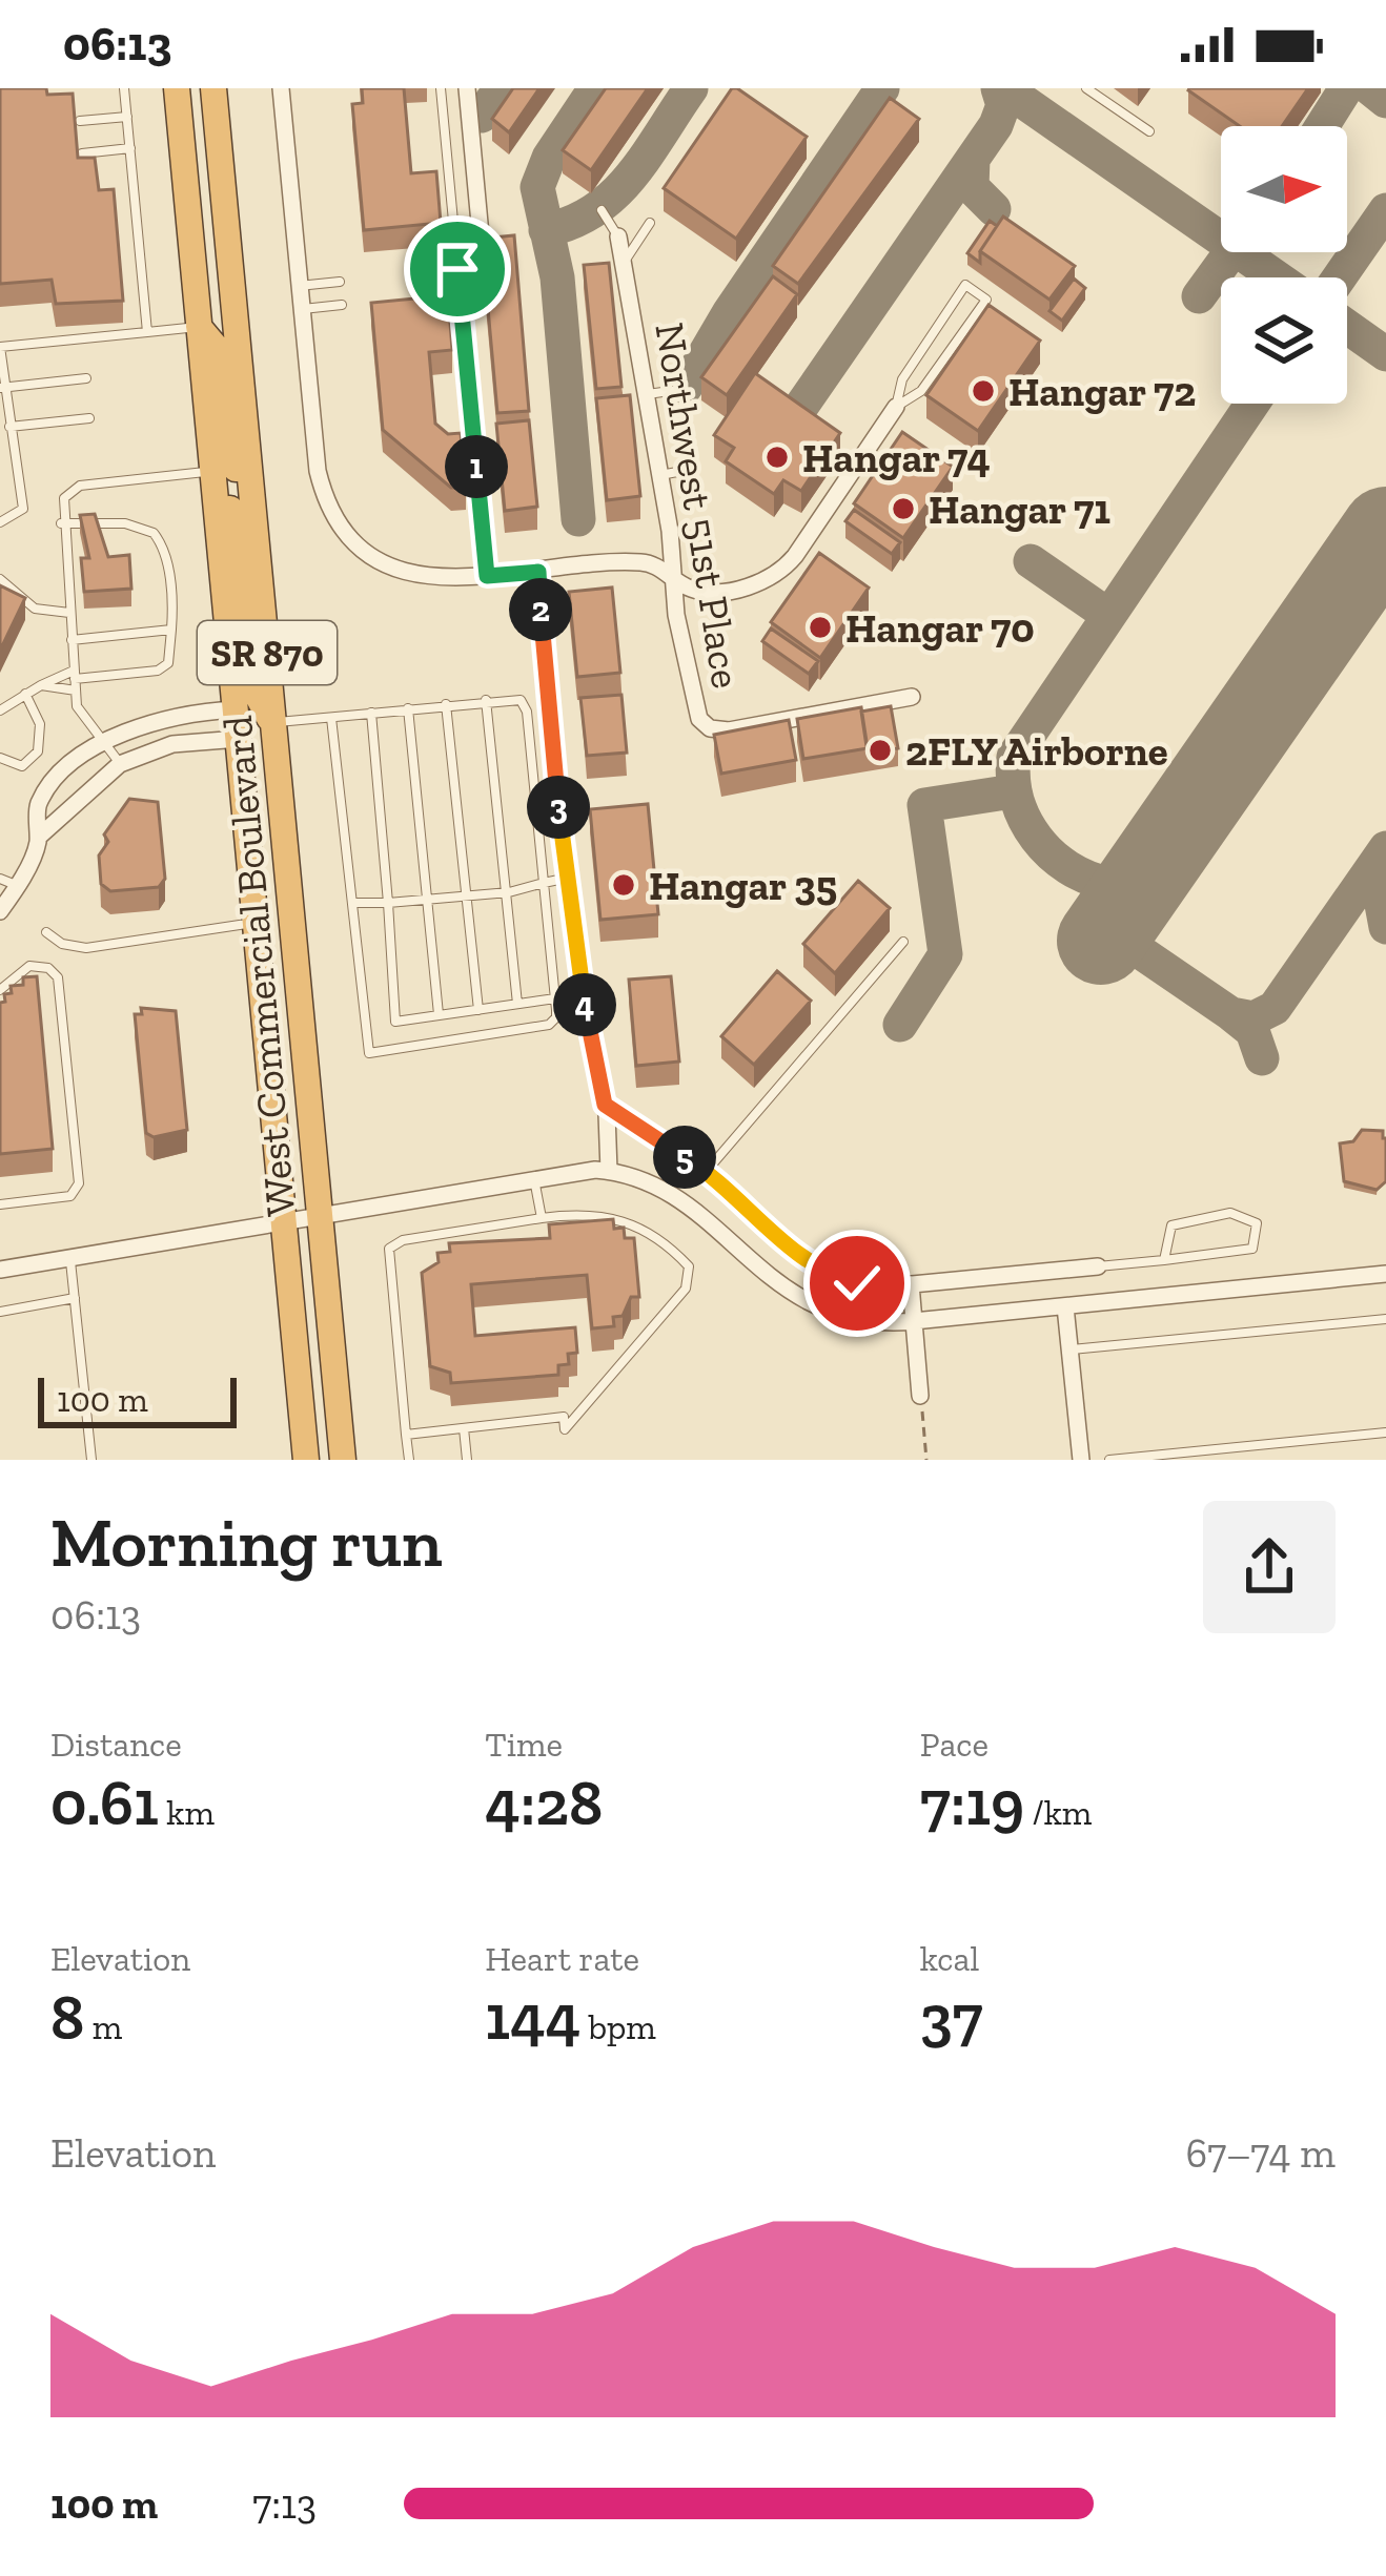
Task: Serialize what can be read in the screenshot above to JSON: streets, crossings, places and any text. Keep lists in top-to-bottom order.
{
  "streets": {
    "highway": ["SR 870", "West Commercial Boulevard"],
    "street": ["Northwest 51st Place"]
  },
  "places": [
    "Hangar 72",
    "Hangar 74",
    "Hangar 71",
    "Hangar 70",
    "2FLY Airborne",
    "Hangar 35"
  ],
  "scale_bar": "100 m",
  "north": "right",
  "page": {
    "status": "06:13",
    "pins": [
      "1",
      "2",
      "3",
      "4",
      "5"
    ],
    "scale": "100 m",
    "heading": ["Morning run", "06:13"],
    "stats": [
      ["Distance", "0.61 km"],
      ["Time", "4:28"],
      ["Pace", "7:19 /km"],
      ["Elevation", "8 m"],
      ["Heart rate", "144 bpm"],
      ["kcal", "37"]
    ],
    "chart": ["Elevation", "67–74 m"],
    "list": [
      {
        "name": "100 m",
        "note": "7:13"
      }
    ]
  }
}
